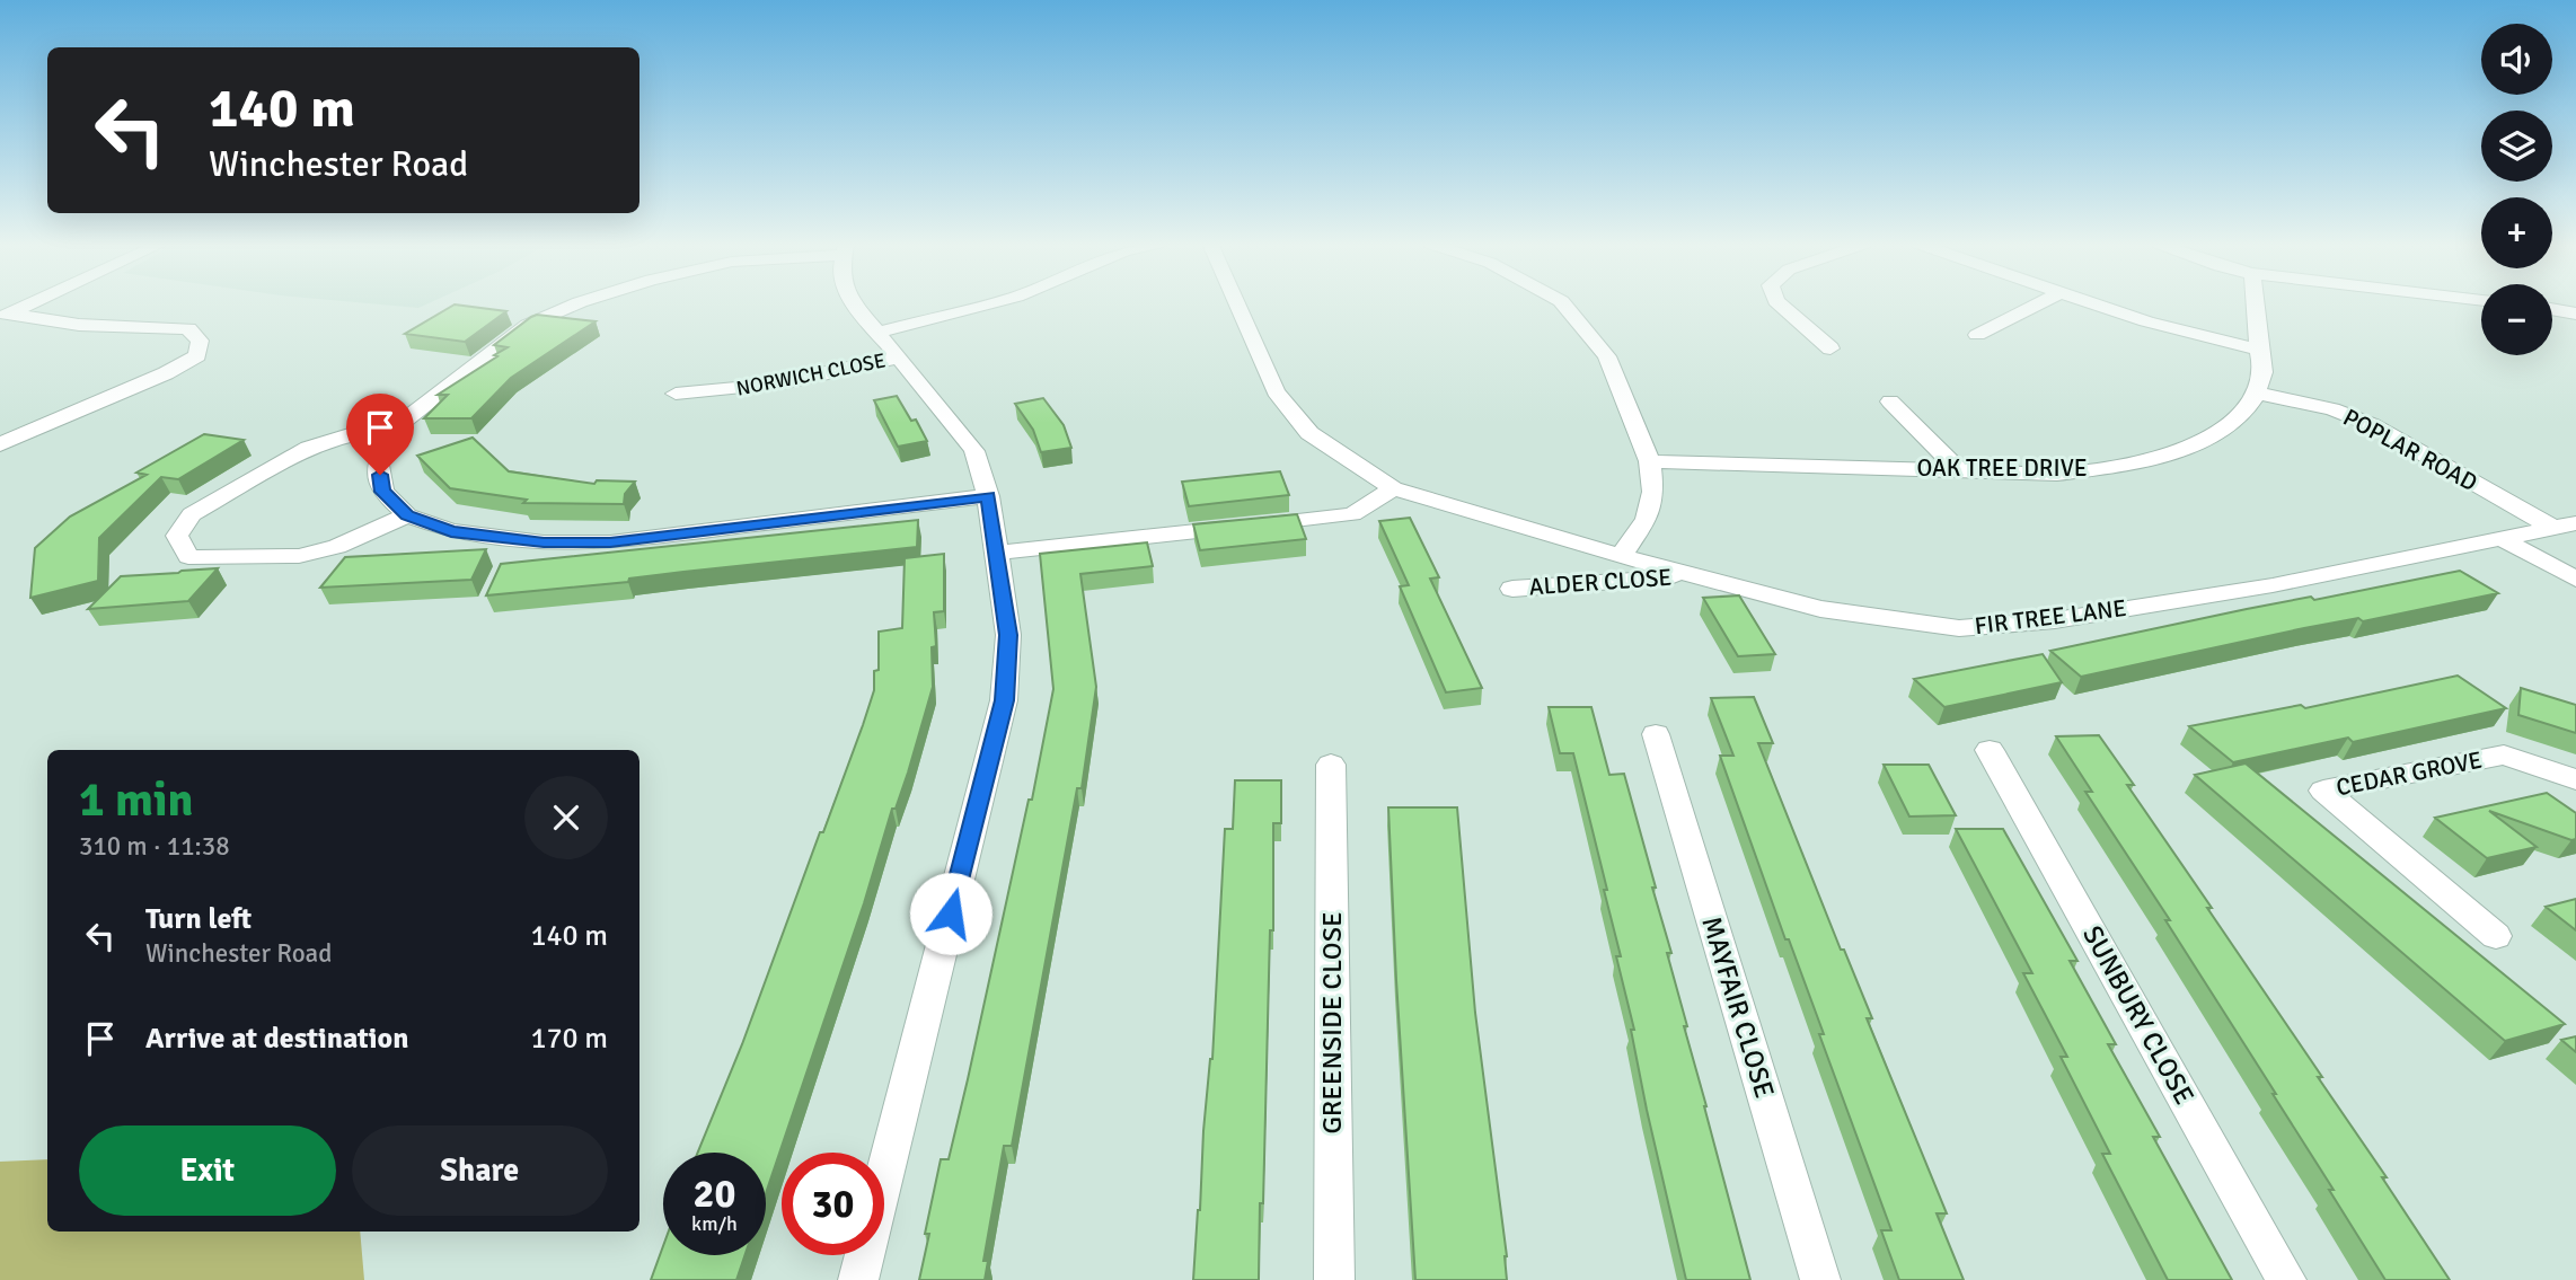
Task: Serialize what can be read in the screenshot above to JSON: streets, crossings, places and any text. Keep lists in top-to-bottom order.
{
  "streets": {
    "street": [
      "NORWICH CLOSE",
      "POPLAR ROAD",
      "OAK TREE DRIVE",
      "ALDER CLOSE",
      "FIR TREE LANE",
      "CEDAR GROVE",
      "MAYFAIR CLOSE",
      "SUNBURY CLOSE",
      "GREENSIDE CLOSE"
    ]
  },
  "crossings": [
    ["POPLAR ROAD", "OAK TREE DRIVE"],
    ["POPLAR ROAD", "FIR TREE LANE"],
    ["ALDER CLOSE", "FIR TREE LANE"]
  ],
  "page": {
    "map_buttons": ["+", "−"],
    "turn": ["140 m", "Winchester Road"],
    "heading": ["1 min", "310 m · 11:38"],
    "list": [
      {
        "name": "Turn left",
        "note": "Winchester Road",
        "value": "140 m"
      },
      {
        "name": "Arrive at destination",
        "value": "170 m"
      }
    ],
    "buttons": ["Exit", "Share"],
    "speed": "20 km/h",
    "limit": "30"
  }
}
